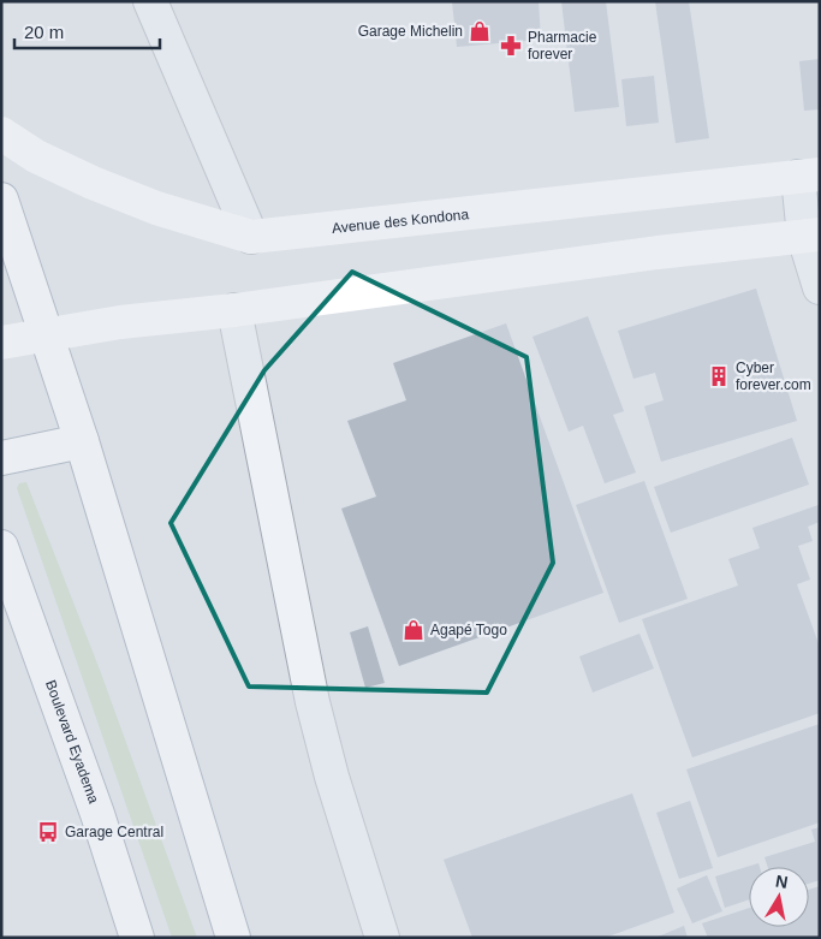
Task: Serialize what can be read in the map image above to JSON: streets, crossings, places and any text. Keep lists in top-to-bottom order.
{
  "streets": {
    "main road": ["Avenue des Kondona", "Boulevard Eyadema"]
  },
  "places": {
    "shop": ["Garage Michelin", "Agapé Togo"],
    "pharmacy": ["Pharmacie forever"],
    "building": ["Cyber forever.com"],
    "bus stop": ["Garage Central"]
  },
  "scale_bar": "20 m",
  "north": "top"
}
